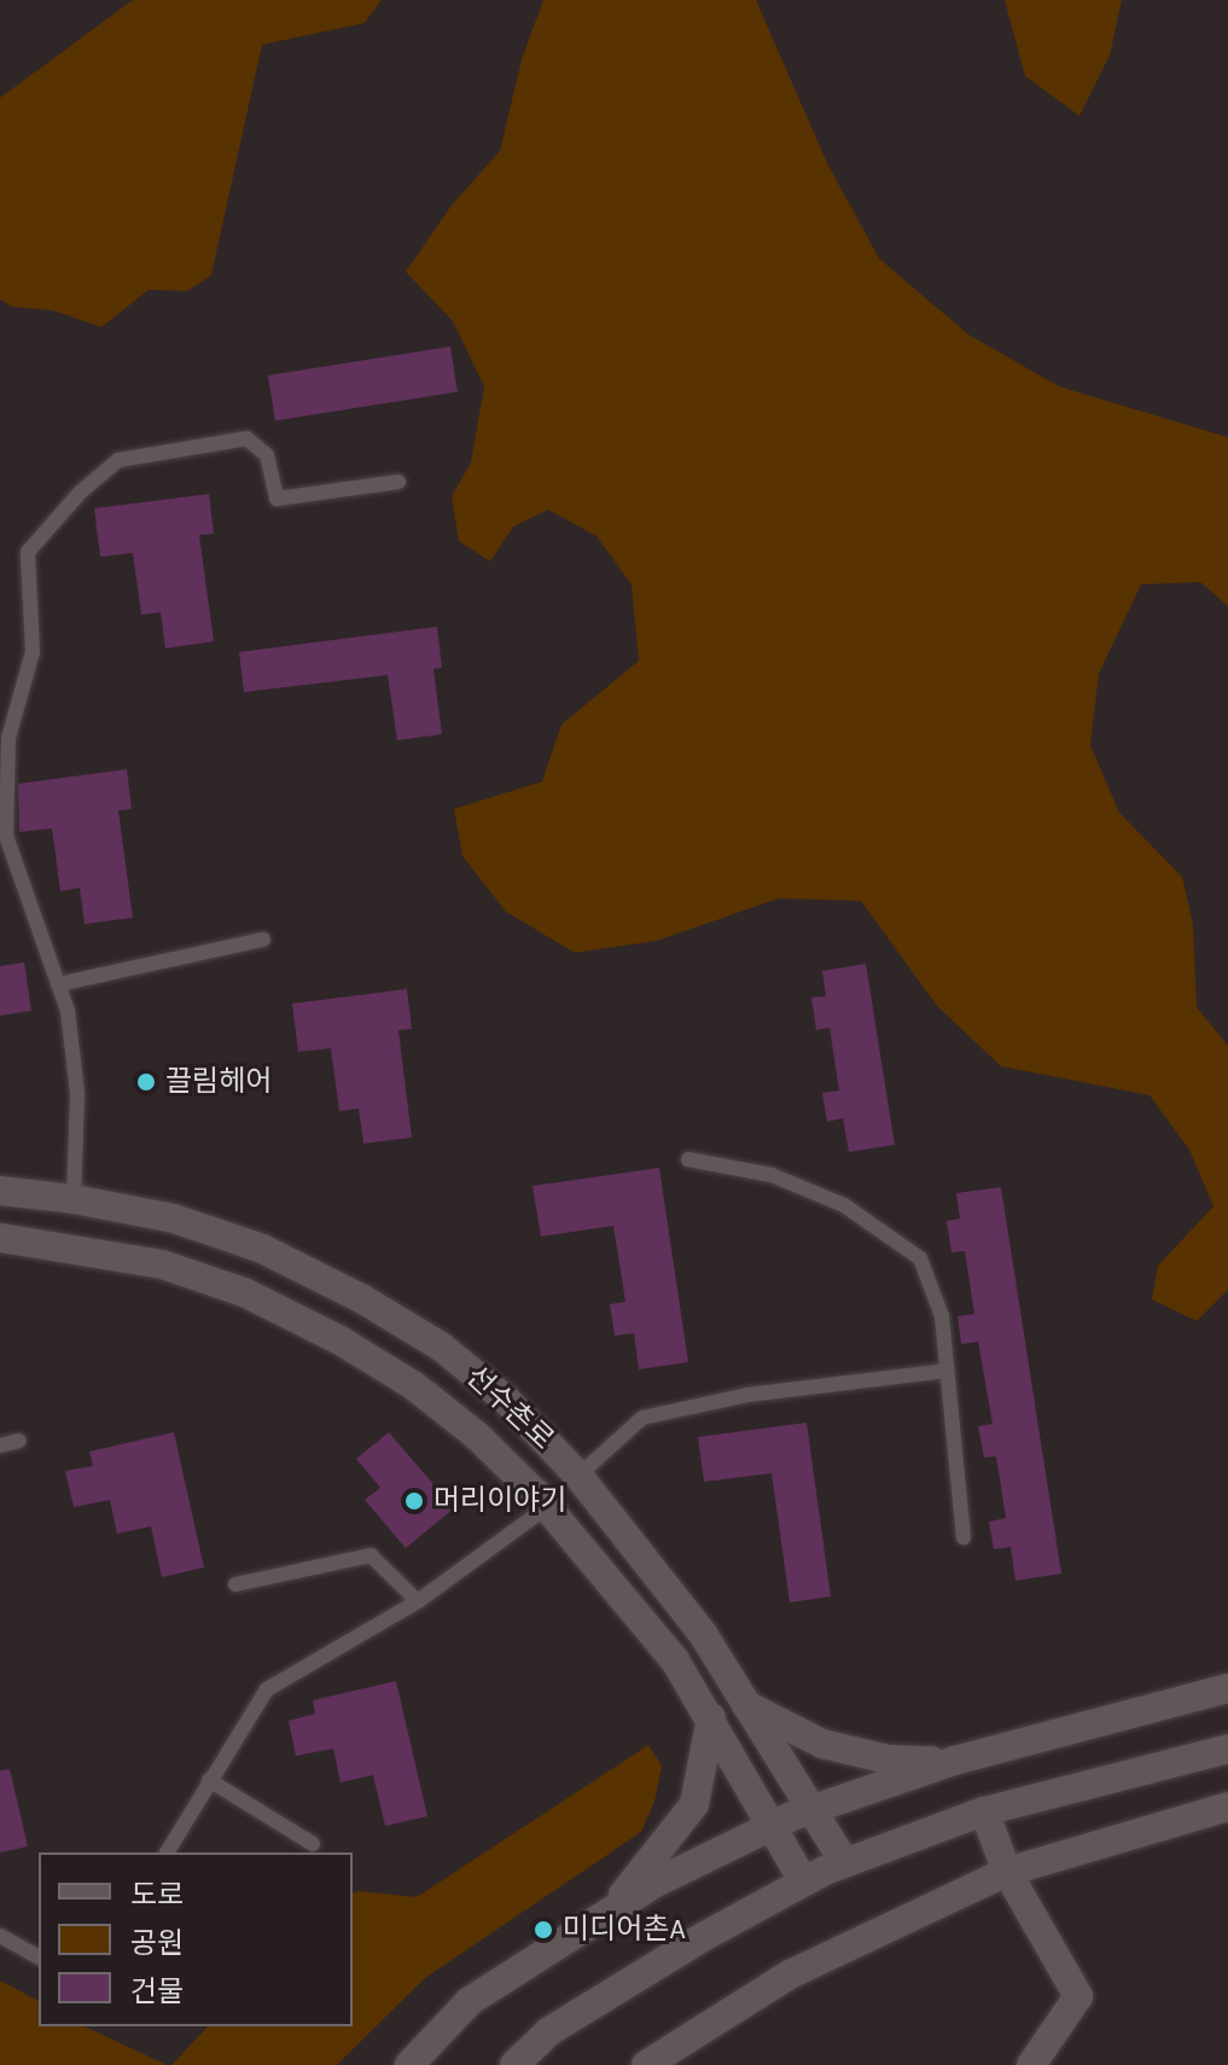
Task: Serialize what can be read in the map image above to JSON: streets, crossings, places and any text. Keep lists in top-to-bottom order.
{
  "streets": {
    "street": ["선수촌로"]
  },
  "places": ["끌림헤어", "머리이야기", "미디어촌A"],
  "legend": ["도로", "공원", "건물"]
}
